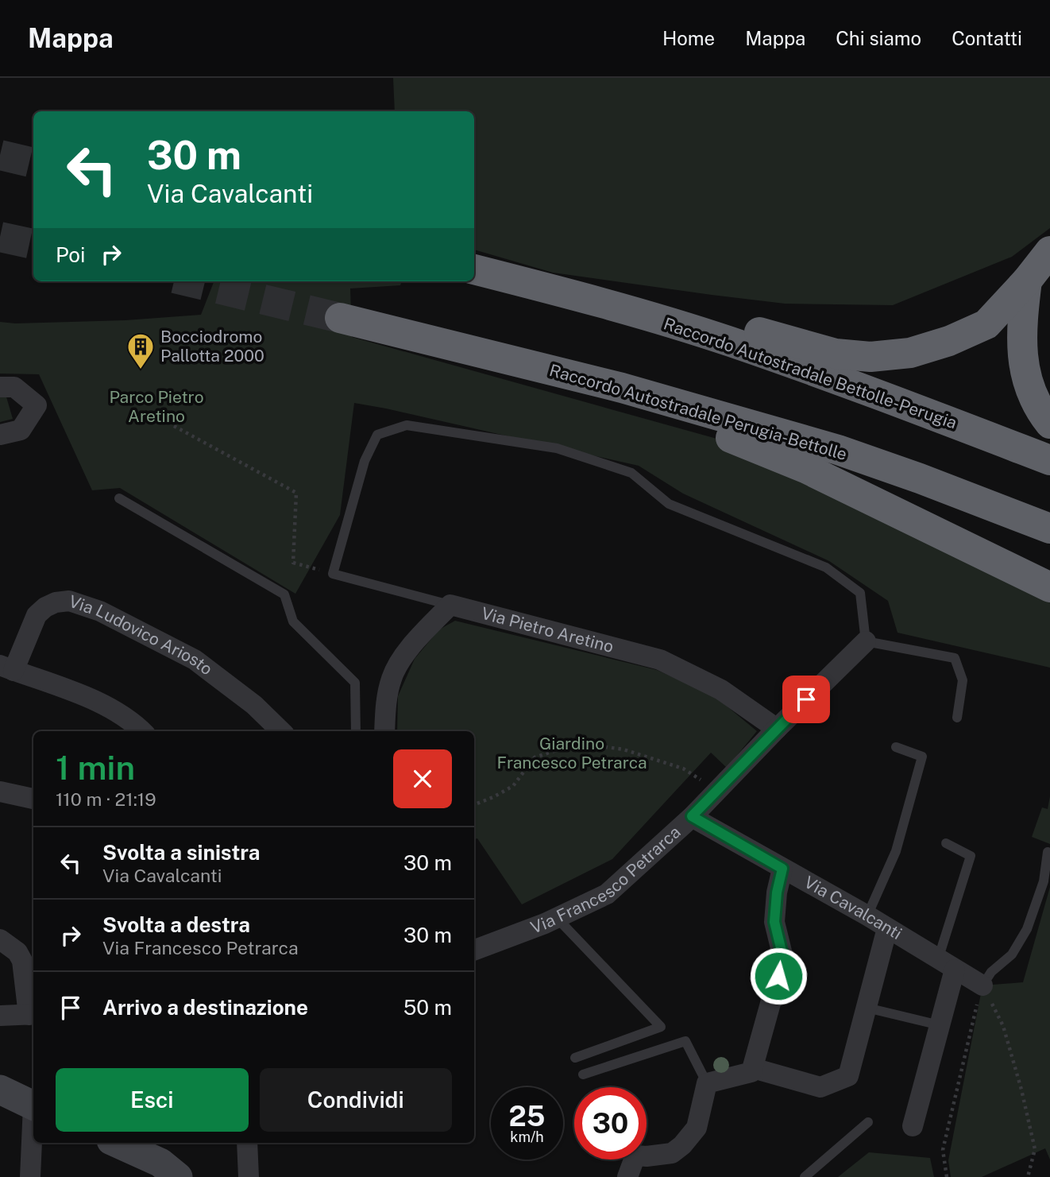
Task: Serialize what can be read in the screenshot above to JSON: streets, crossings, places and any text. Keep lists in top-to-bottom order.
{
  "streets": {
    "highway": ["Raccordo Autostradale Bettolle-Perugia", "Raccordo Autostradale Perugia-Bettolle"],
    "street": [
      "Via Pietro Aretino",
      "Via Ludovico Ariosto",
      "Via Francesco Petrarca",
      "Via Cavalcanti"
    ]
  },
  "crossings": [
    ["Via Pietro Aretino", "Via Francesco Petrarca"],
    ["Via Francesco Petrarca", "Via Cavalcanti"]
  ],
  "parks": ["Parco Pietro Aretino", "Giardino Francesco Petrarca"],
  "places": {
    "building": ["Bocciodromo Pallotta 2000"]
  },
  "page": {
    "header": "Mappa",
    "nav": [
      "Home",
      "Mappa",
      "Chi siamo",
      "Contatti"
    ],
    "turn": ["30 m", "Via Cavalcanti"],
    "then": "Poi",
    "heading": ["1 min", "110 m · 21:19"],
    "list": [
      {
        "name": "Svolta a sinistra",
        "note": "Via Cavalcanti",
        "value": "30 m"
      },
      {
        "name": "Svolta a destra",
        "note": "Via Francesco Petrarca",
        "value": "30 m"
      },
      {
        "name": "Arrivo a destinazione",
        "value": "50 m"
      }
    ],
    "buttons": ["Esci", "Condividi"],
    "speed": "25 km/h",
    "limit": "30"
  }
}
